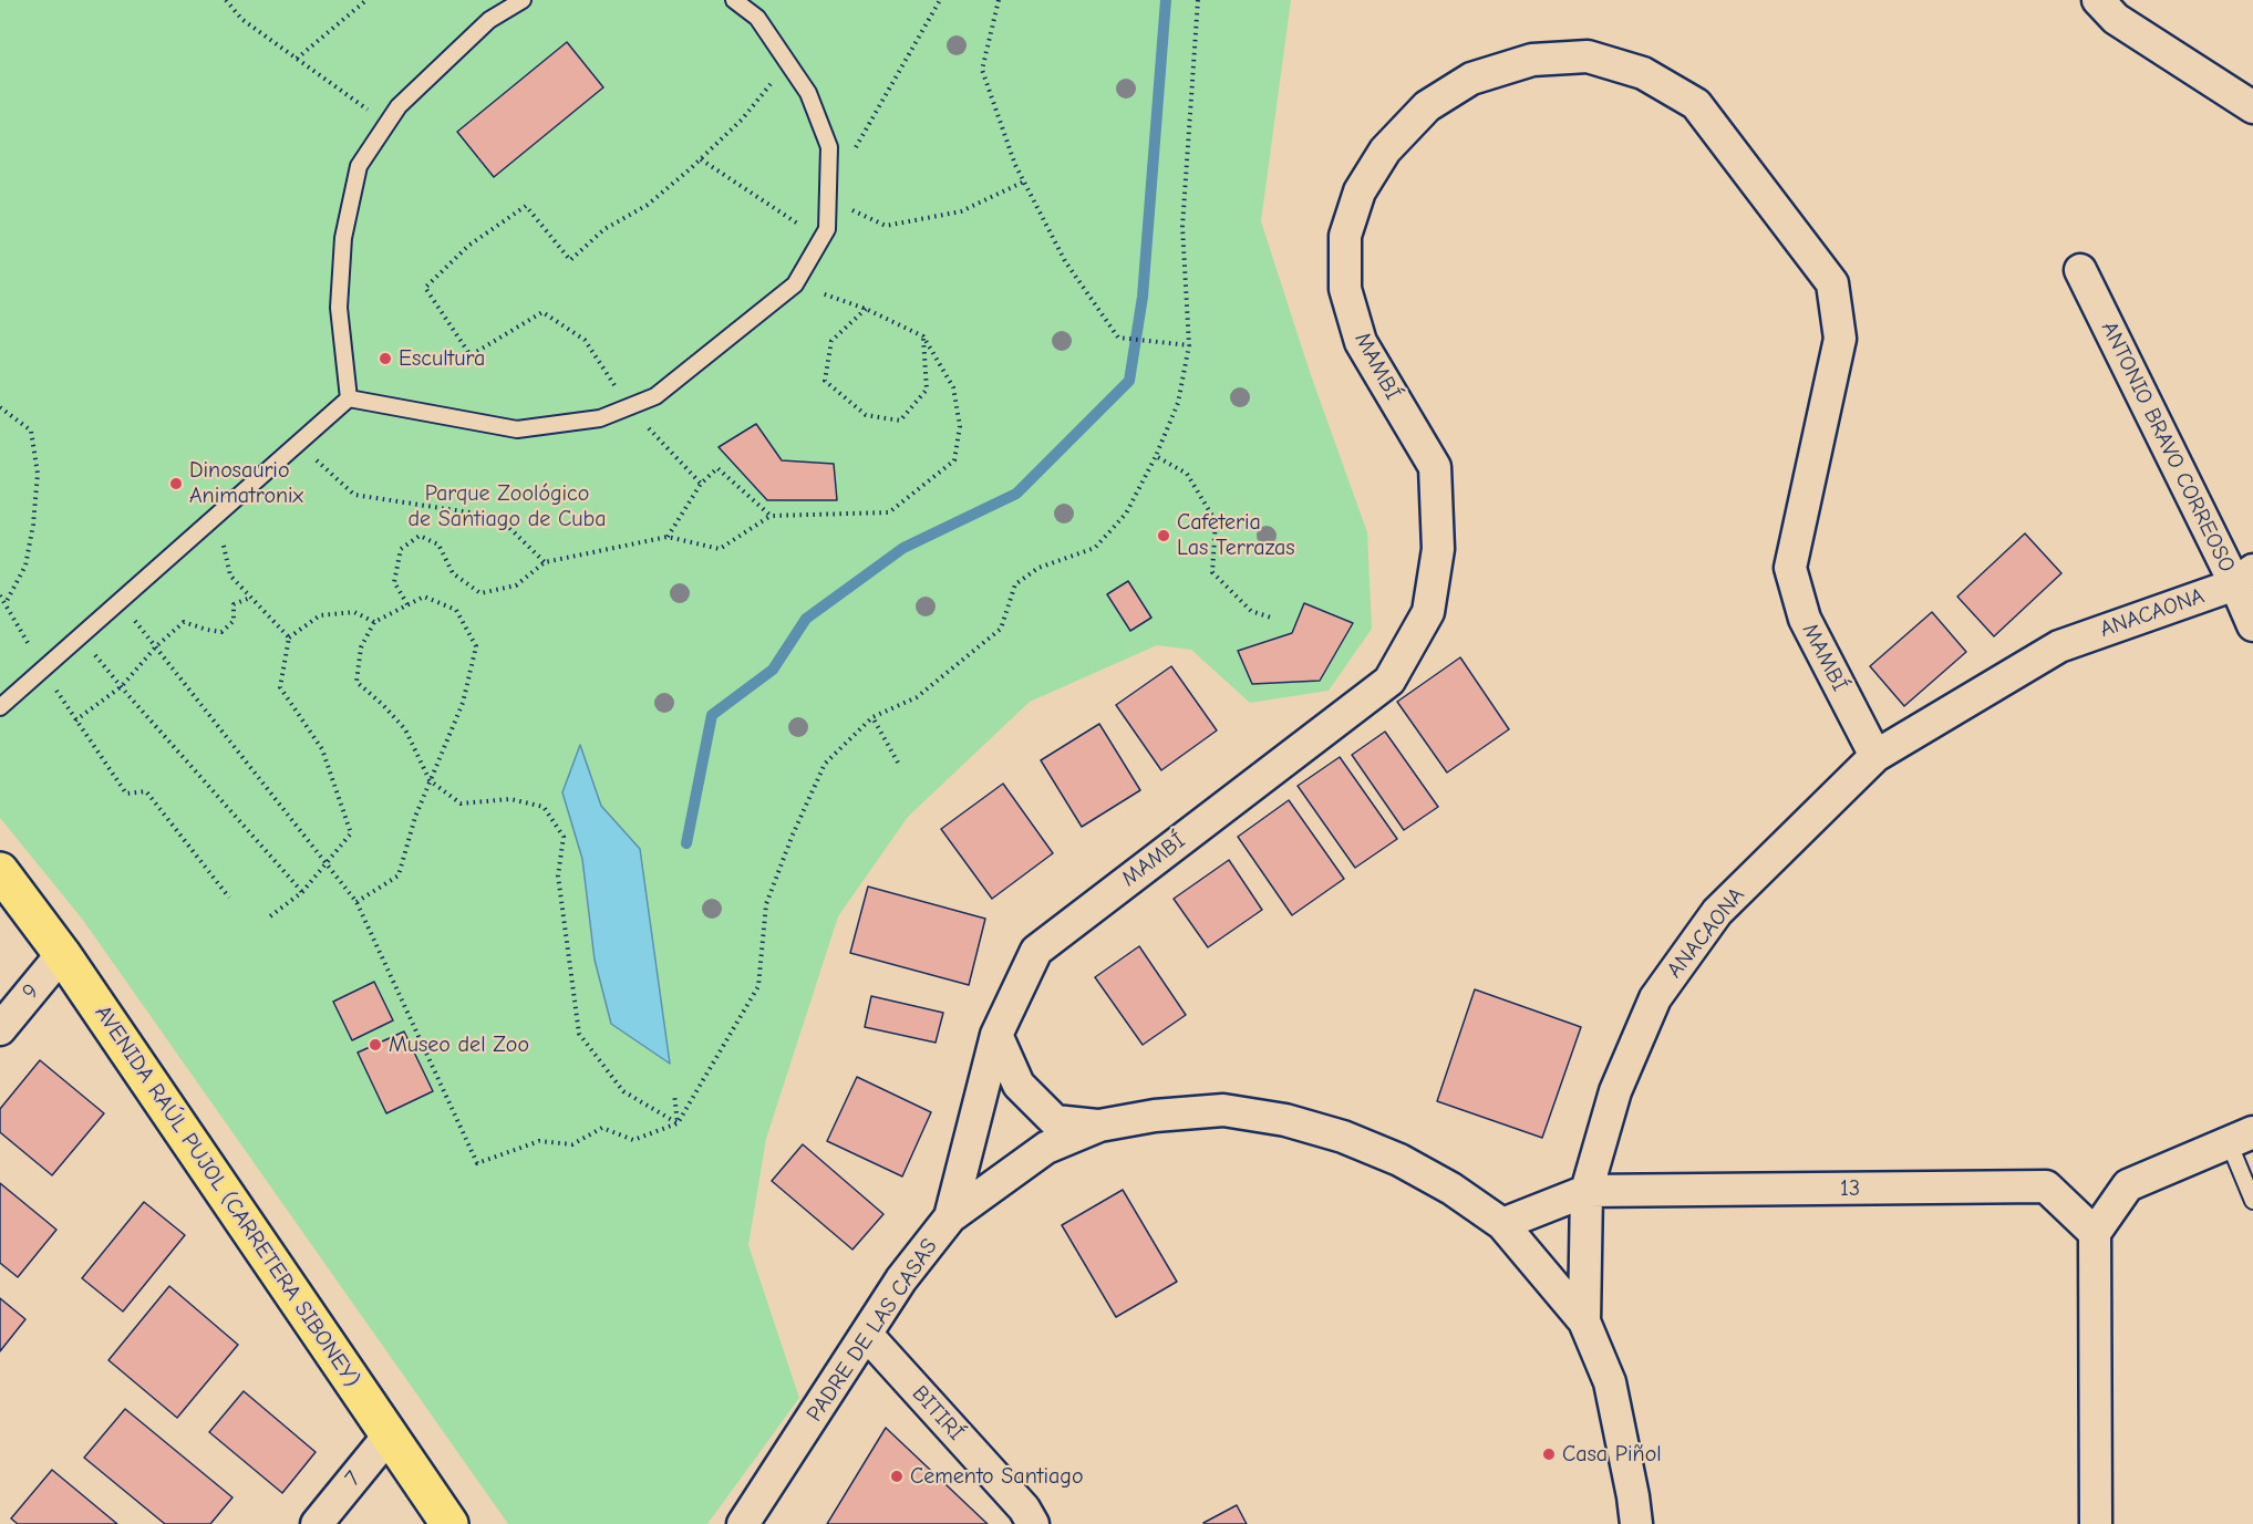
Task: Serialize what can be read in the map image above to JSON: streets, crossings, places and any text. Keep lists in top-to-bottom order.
{
  "streets": {
    "main road": ["AVENIDA RAÚL PUJOL (CARRETERA SIBONEY)"],
    "street": [
      "MAMBÍ",
      "ANTONIO BRAVO CORREOSO",
      "ANACAONA",
      "9",
      "13",
      "PADRE DE LAS CASAS",
      "BITIRÍ",
      "7"
    ]
  },
  "crossings": [
    ["MAMBÍ", "ANACAONA"],
    ["MAMBÍ", "PADRE DE LAS CASAS"],
    ["ANTONIO BRAVO CORREOSO", "ANACAONA"],
    ["ANACAONA", "13"],
    ["ANACAONA", "PADRE DE LAS CASAS"],
    ["9", "AVENIDA RAÚL PUJOL (CARRETERA SIBONEY)"],
    ["AVENIDA RAÚL PUJOL (CARRETERA SIBONEY)", "7"],
    ["PADRE DE LAS CASAS", "BITIRÍ"]
  ],
  "parks": ["Parque Zoológico de Santiago de Cuba"],
  "places": [
    "Escultura",
    "Dinosaurio Animatronix",
    "Cafeteria Las Terrazas",
    "Museo del Zoo",
    "Casa Piñol",
    "Cemento Santiago"
  ]
}
